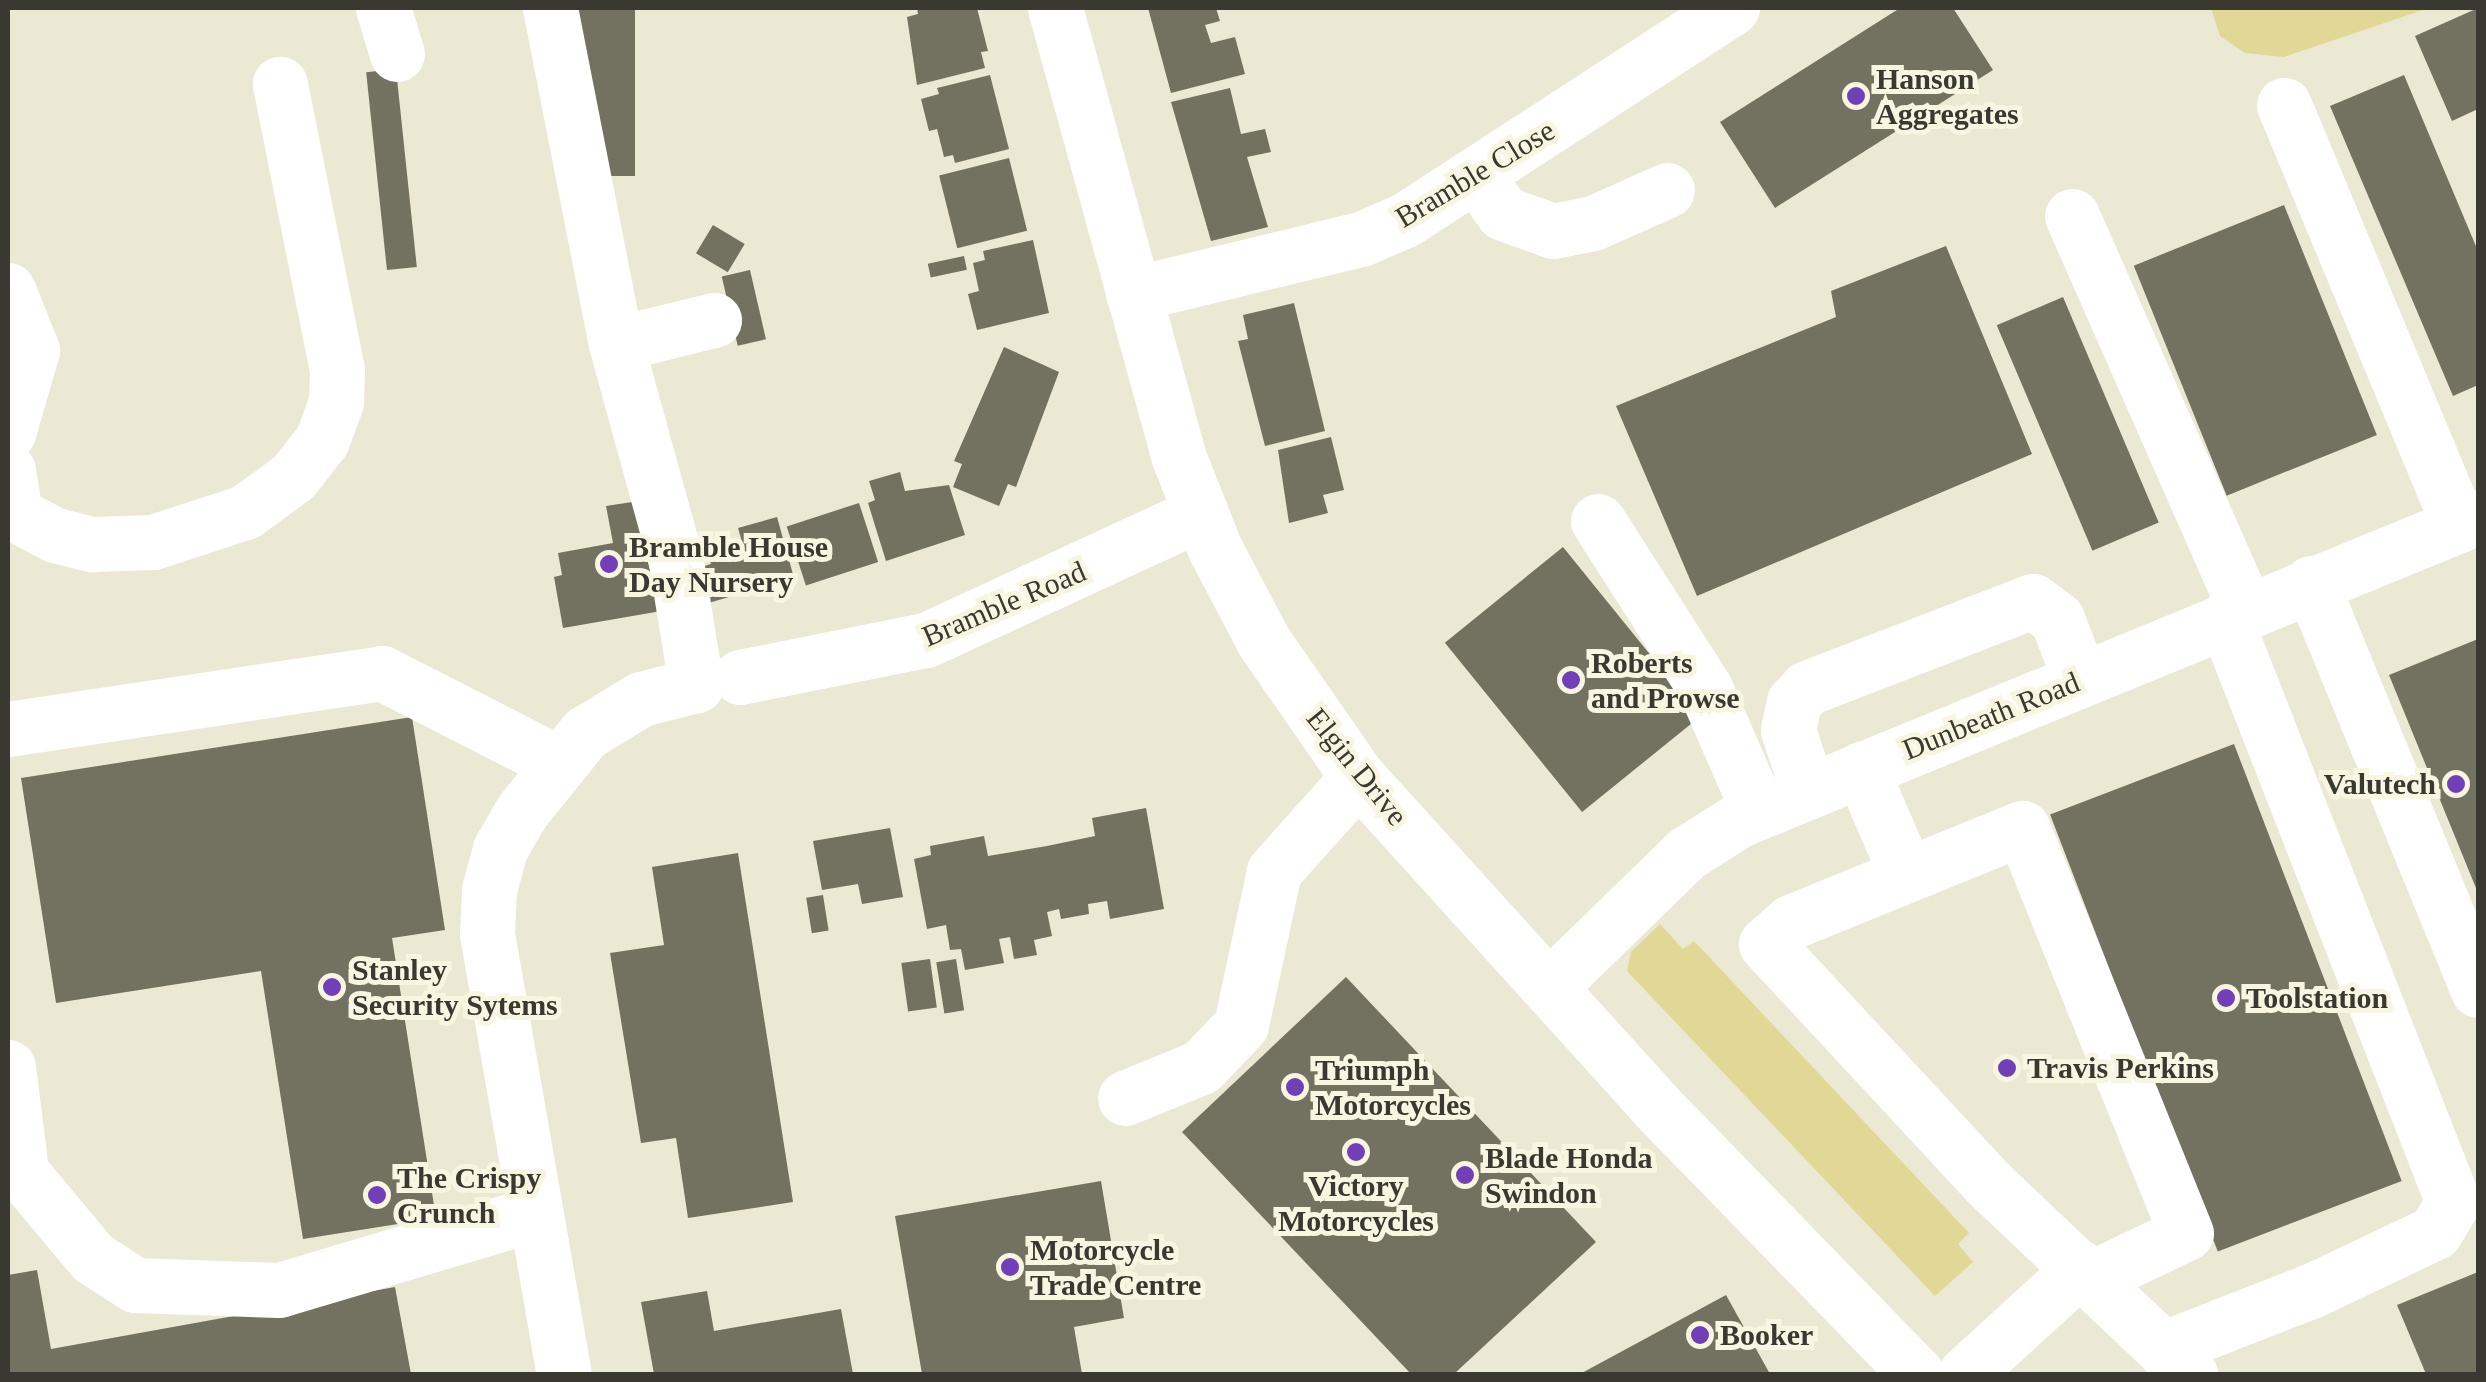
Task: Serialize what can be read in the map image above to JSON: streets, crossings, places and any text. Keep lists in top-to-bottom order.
{
  "streets": {
    "street": [
      "Bramble Close",
      "Bramble Road",
      "Dunbeath Road",
      "Elgin Drive"
    ]
  },
  "crossings": [
    ["Bramble Close", "Elgin Drive"],
    ["Bramble Road", "Elgin Drive"],
    ["Dunbeath Road", "Elgin Drive"]
  ],
  "places": [
    "Hanson Aggregates",
    "Bramble House Day Nursery",
    "Roberts and Prowse",
    "Valutech",
    "Stanley Security Sytems",
    "Toolstation",
    "Travis Perkins",
    "Triumph Motorcycles",
    "Victory Motorcycles",
    "Blade Honda Swindon",
    "The Crispy Crunch",
    "Motorcycle Trade Centre",
    "Booker"
  ]
}
